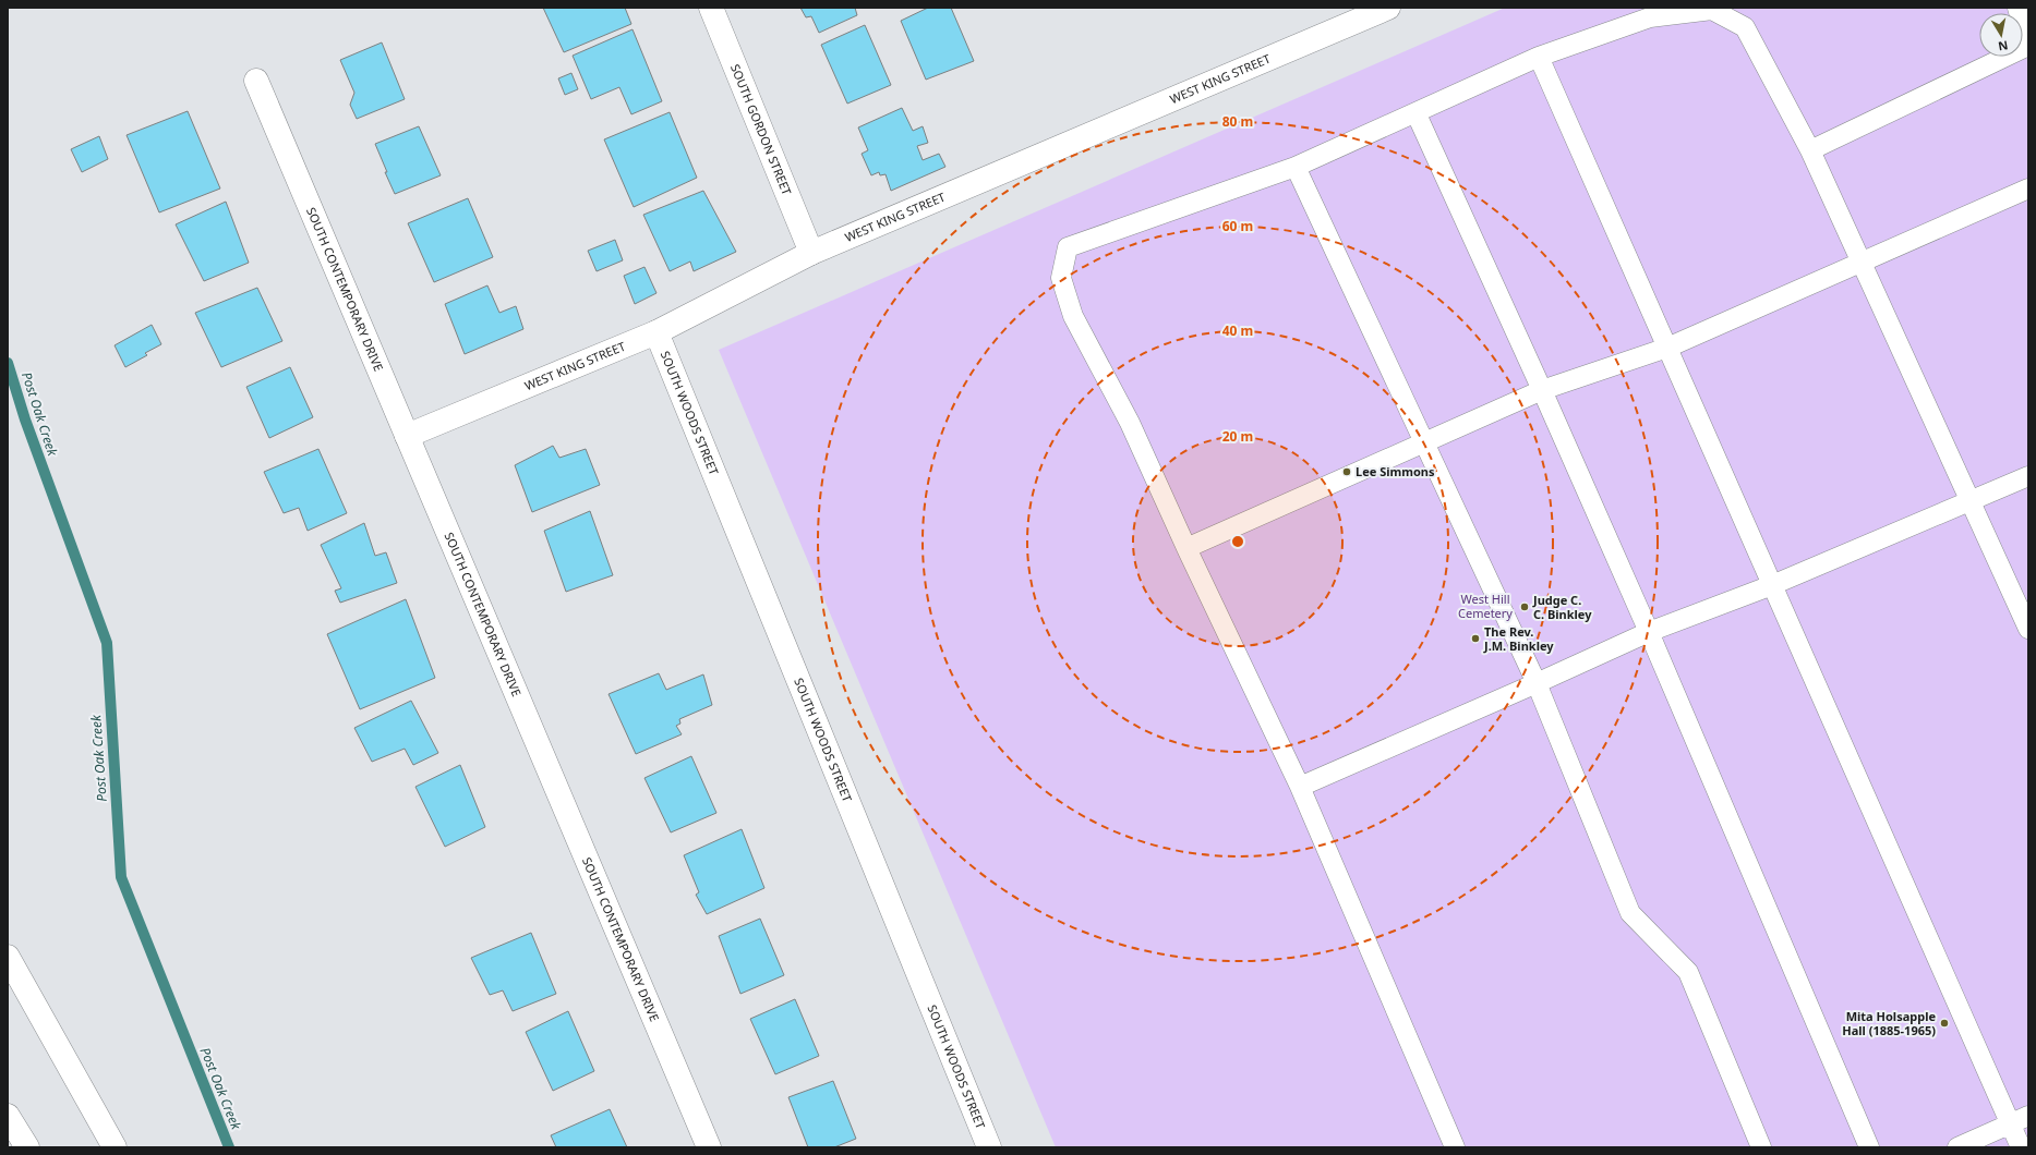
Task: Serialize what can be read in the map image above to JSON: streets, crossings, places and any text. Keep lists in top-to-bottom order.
{
  "streets": {
    "main road": [
      "WEST KING STREET",
      "SOUTH GORDON STREET",
      "SOUTH CONTEMPORARY DRIVE",
      "SOUTH WOODS STREET"
    ]
  },
  "crossings": [
    ["WEST KING STREET", "SOUTH GORDON STREET"],
    ["WEST KING STREET", "SOUTH CONTEMPORARY DRIVE"],
    ["WEST KING STREET", "SOUTH WOODS STREET"]
  ],
  "water": ["Post Oak Creek"],
  "parks": ["West Hill Cemetery"],
  "places": [
    "Lee Simmons",
    "Judge C. C. Binkley",
    "The Rev. J.M. Binkley",
    "Mita Holsapple Hall (1885-1965)"
  ],
  "north": "bottom",
  "rings": [
    "80 m",
    "60 m",
    "40 m",
    "20 m"
  ]
}
